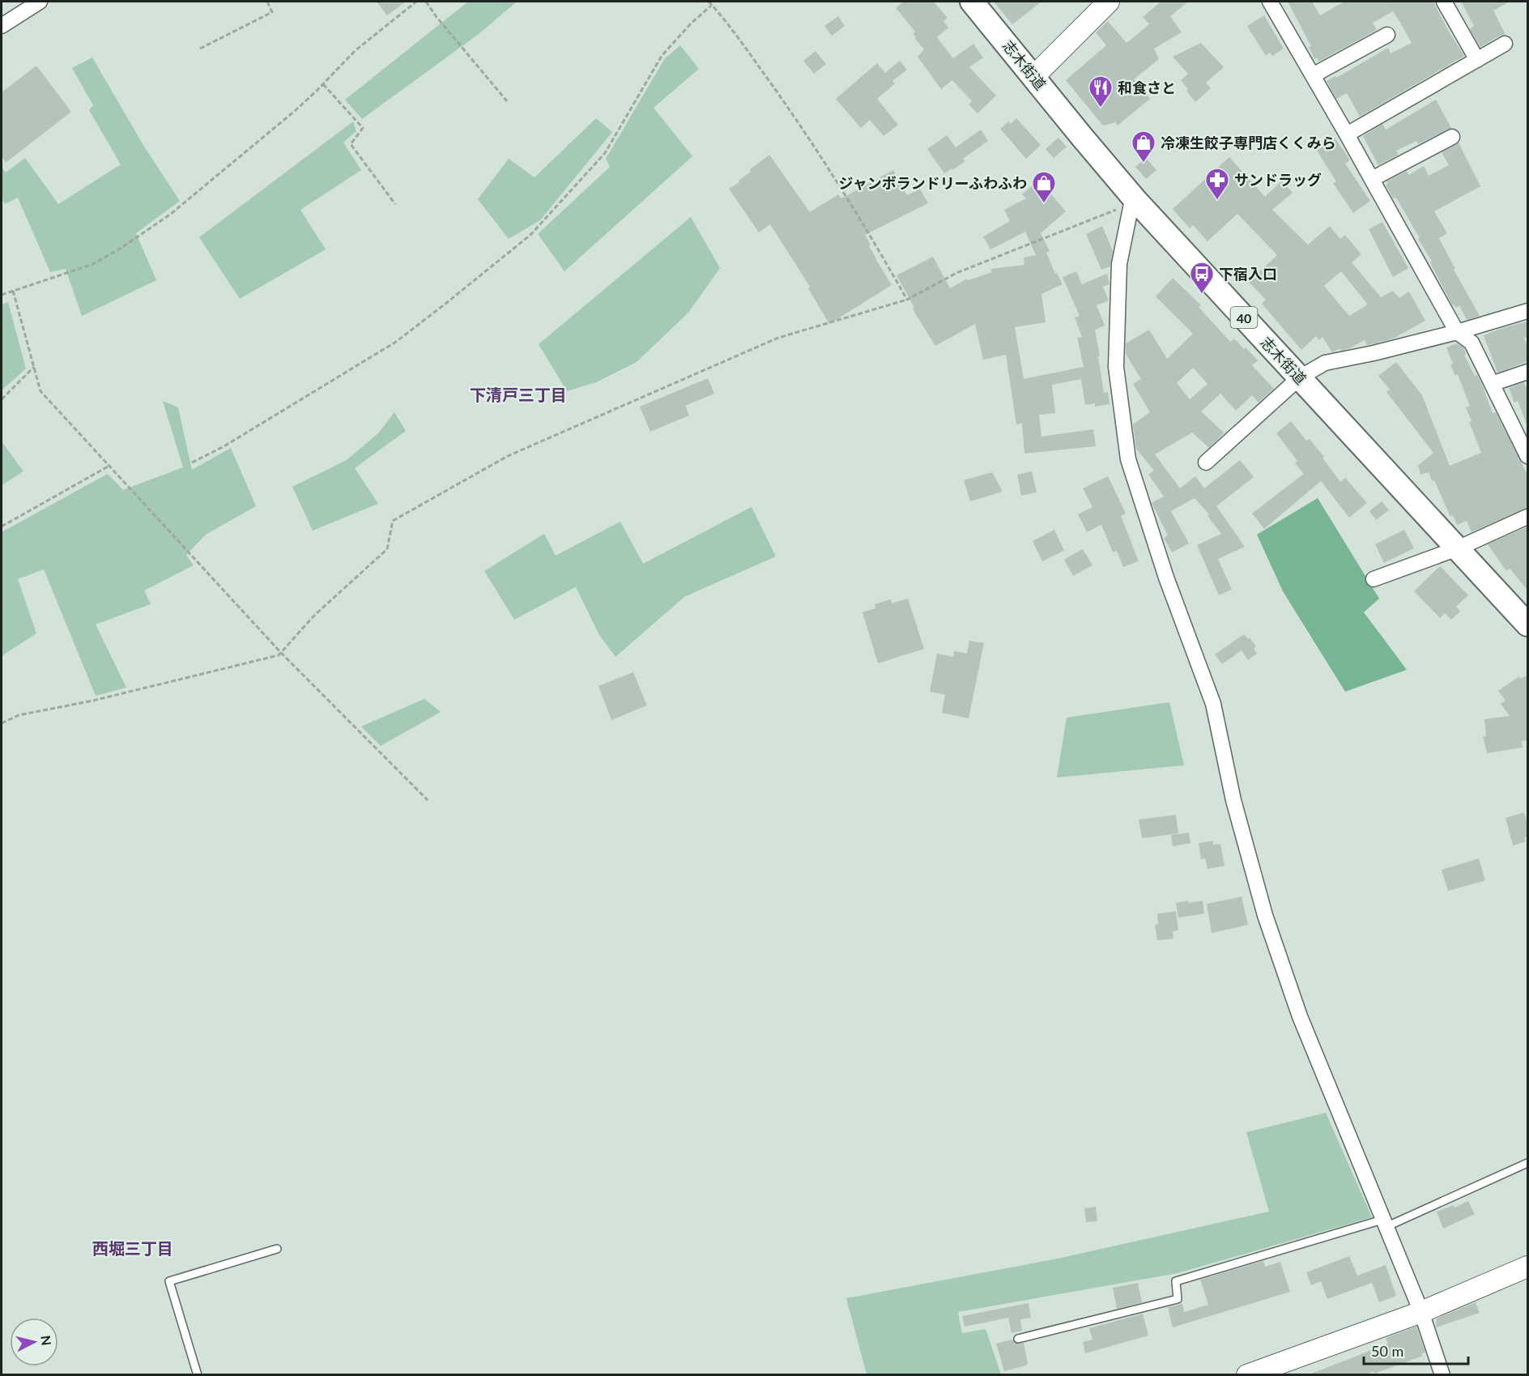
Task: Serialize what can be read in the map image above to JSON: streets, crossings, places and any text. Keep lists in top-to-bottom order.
{
  "streets": {
    "main road": ["志木街道", "40"]
  },
  "districts": ["下清戸三丁目", "西堀三丁目"],
  "places": {
    "restaurant": ["和食さと"],
    "shop": ["冷凍生餃子専門店くくみら", "ジャンボランドリーふわふわ"],
    "pharmacy": ["サンドラッグ"],
    "bus stop": ["下宿入口"]
  },
  "scale_bar": "50 m",
  "north": "right"
}
